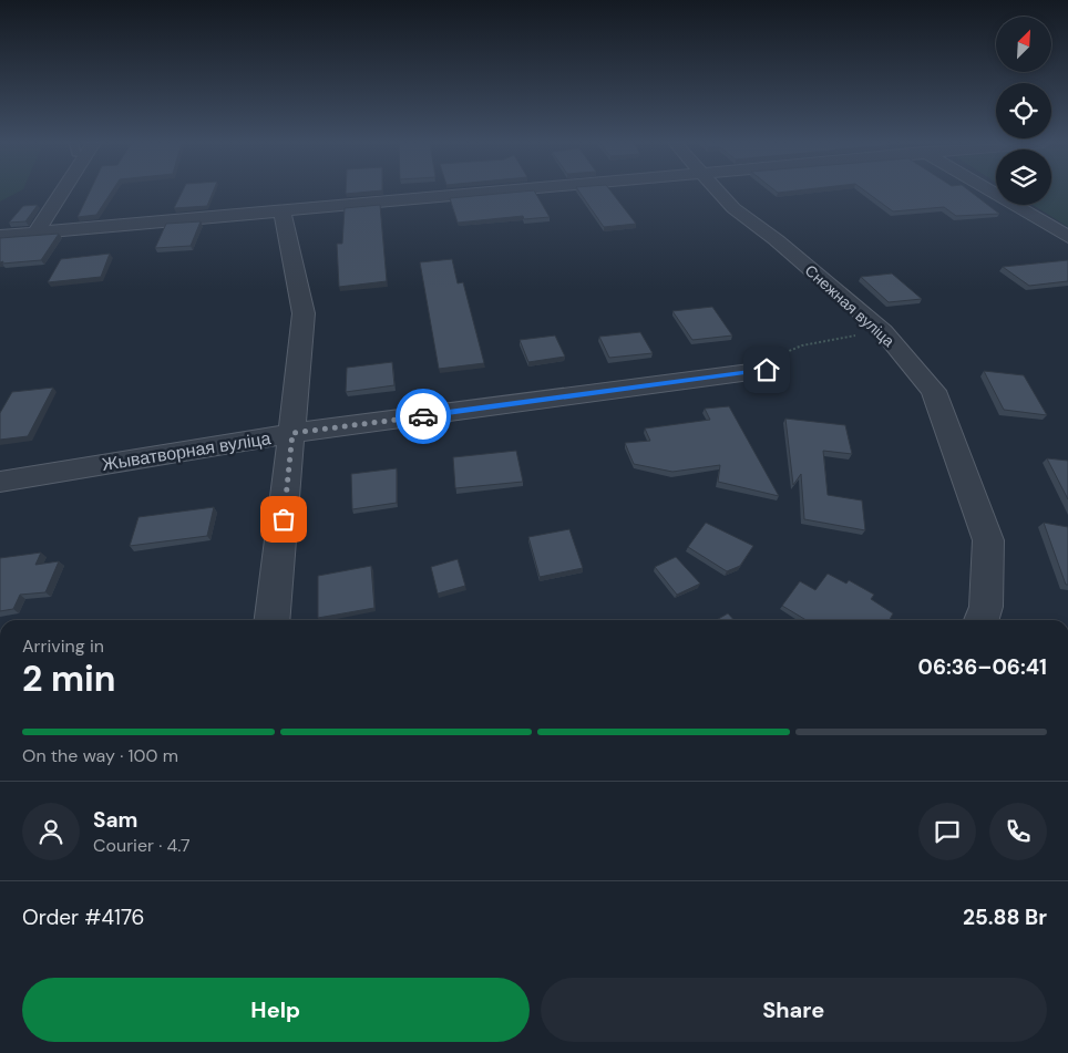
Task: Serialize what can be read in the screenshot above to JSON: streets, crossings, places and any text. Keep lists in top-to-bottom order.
{
  "streets": {
    "street": ["Снежная вуліца", "Жыватворная вуліца"]
  },
  "north": "top right",
  "page": {
    "heading": ["2 min", "Arriving in", "06:36–06:41"],
    "panel": [
      "Sam",
      "Courier · 4.7",
      "Order #4176",
      "25.88 Br"
    ],
    "bar": "On the way · 100 m",
    "buttons": ["Help", "Share"]
  }
}
